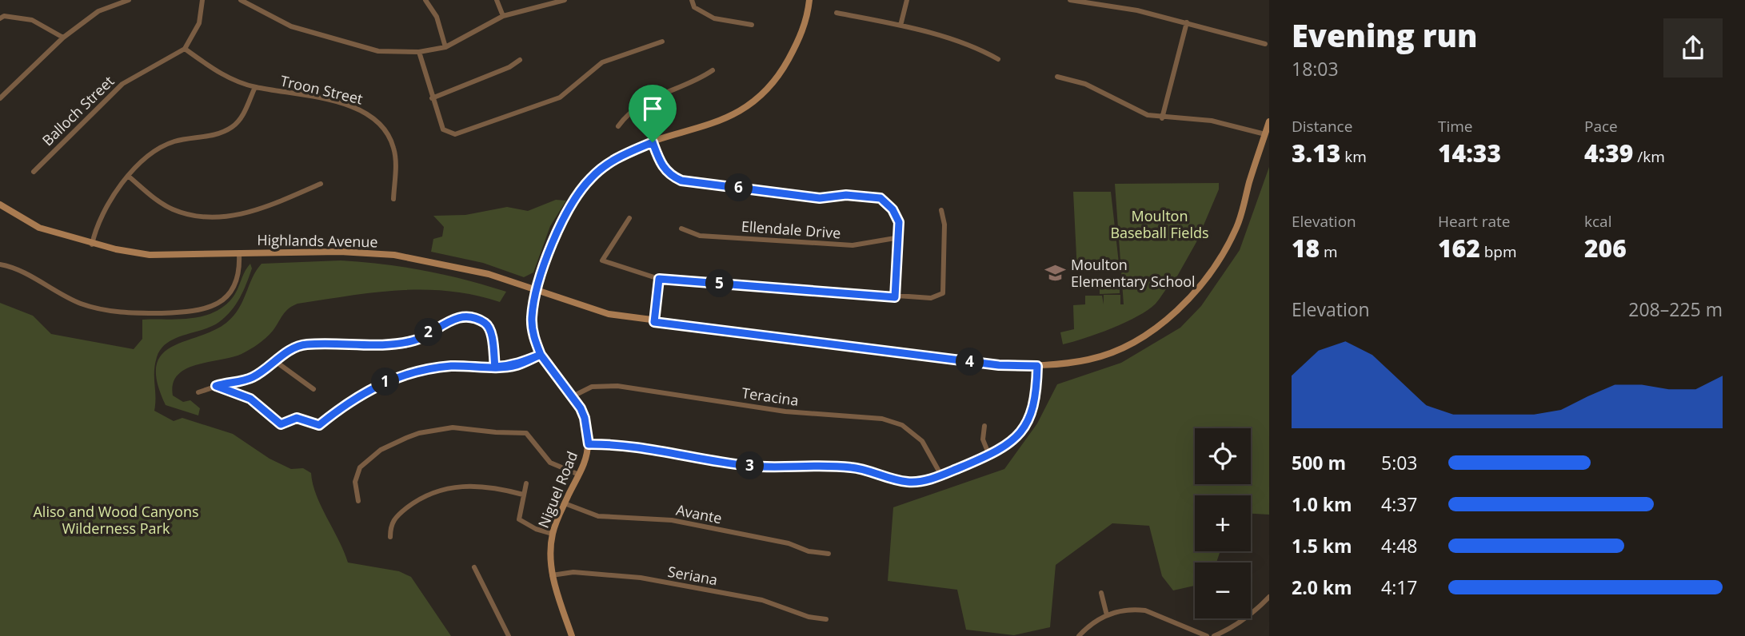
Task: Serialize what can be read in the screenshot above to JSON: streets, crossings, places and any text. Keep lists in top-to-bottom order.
{
  "streets": {
    "main road": ["Highlands Avenue", "Niguel Road"],
    "street": [
      "Troon Street",
      "Balloch Street",
      "Ellendale Drive",
      "Teracina",
      "Avante",
      "Seriana"
    ]
  },
  "crossings": [
    ["Troon Street", "Balloch Street"],
    ["Highlands Avenue", "Niguel Road"],
    ["Teracina", "Niguel Road"],
    ["Niguel Road", "Avante"],
    ["Niguel Road", "Seriana"]
  ],
  "parks": ["Moulton Baseball Fields", "Aliso and Wood Canyons Wilderness Park"],
  "places": {
    "school or university": ["Moulton Elementary School"]
  },
  "page": {
    "heading": ["Evening run", "18:03"],
    "stats": [
      ["Distance", "3.13 km"],
      ["Time", "14:33"],
      ["Pace", "4:39 /km"],
      ["Elevation", "18 m"],
      ["Heart rate", "162 bpm"],
      ["kcal", "206"]
    ],
    "pins": [
      "6",
      "5",
      "2",
      "4",
      "1",
      "3"
    ],
    "chart": ["Elevation", "208–225 m"],
    "map_buttons": ["+", "−"],
    "list": [
      {
        "name": "500 m",
        "note": "5:03"
      },
      {
        "name": "1.0 km",
        "note": "4:37"
      },
      {
        "name": "1.5 km",
        "note": "4:48"
      },
      {
        "name": "2.0 km",
        "note": "4:17"
      }
    ]
  }
}
